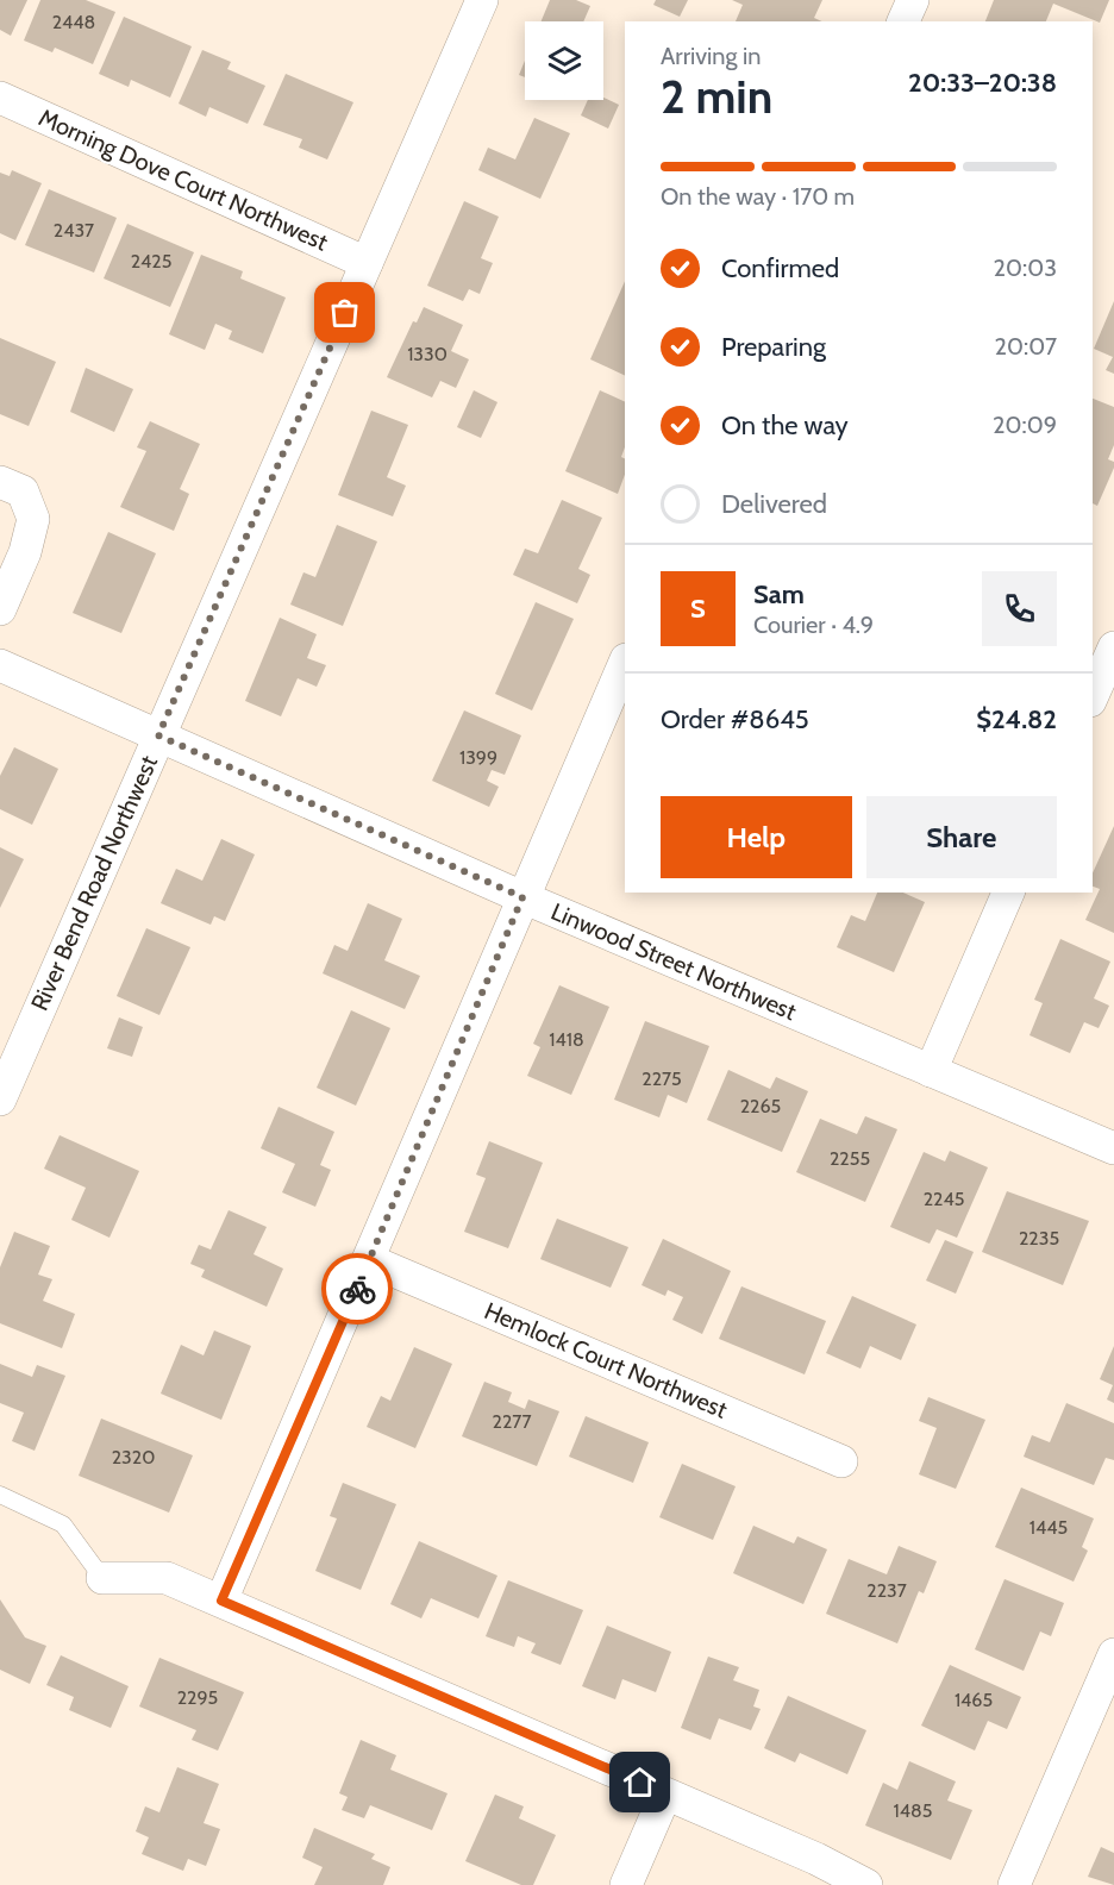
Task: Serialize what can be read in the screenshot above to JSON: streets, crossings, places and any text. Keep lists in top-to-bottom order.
{
  "streets": {
    "street": [
      "Morning Dove Court Northwest",
      "River Bend Road Northwest",
      "Linwood Street Northwest",
      "Hemlock Court Northwest"
    ]
  },
  "crossings": [
    ["Morning Dove Court Northwest", "River Bend Road Northwest"],
    ["River Bend Road Northwest", "Linwood Street Northwest"]
  ],
  "house_numbers": [
    "2448",
    "2437",
    "2425",
    "1330",
    "1399",
    "1418",
    "2275",
    "2265",
    "2255",
    "2245",
    "2235",
    "2277",
    "2320",
    "1445",
    "2237",
    "2295",
    "1465",
    "1485"
  ],
  "page": {
    "heading": ["2 min", "Arriving in", "20:33–20:38"],
    "panel": [
      "Sam",
      "Courier · 4.9",
      "Order #8645",
      "$24.82"
    ],
    "bar": "On the way · 170 m",
    "list": [
      ["Confirmed", "20:03"],
      ["Preparing", "20:07"],
      ["On the way", "20:09"],
      "Delivered"
    ],
    "round": "S",
    "buttons": ["Help", "Share"]
  }
}
